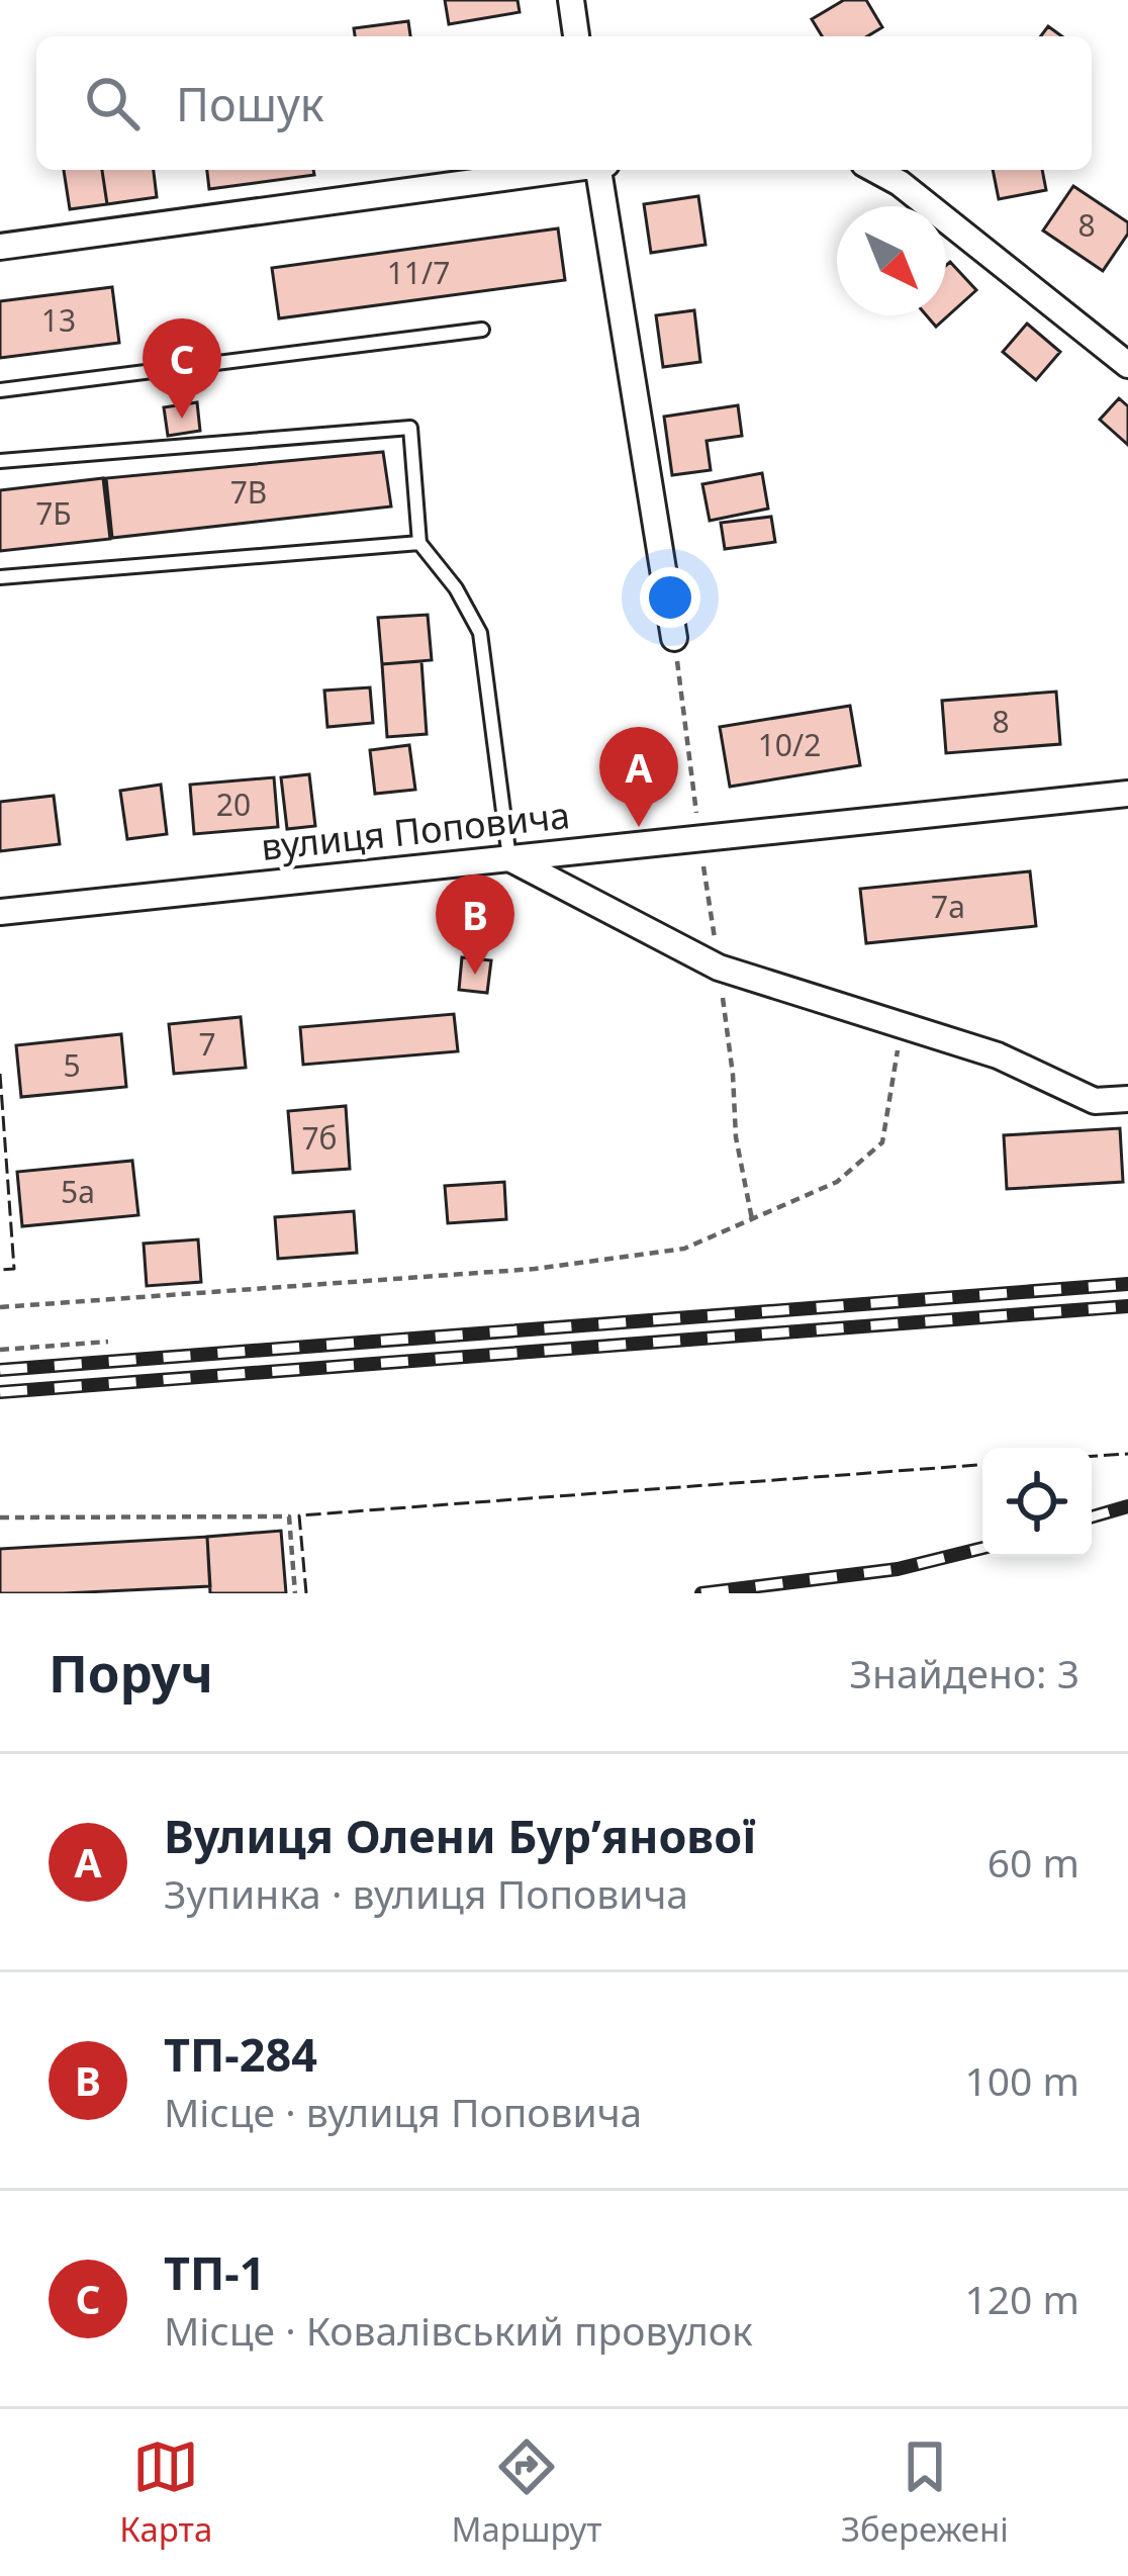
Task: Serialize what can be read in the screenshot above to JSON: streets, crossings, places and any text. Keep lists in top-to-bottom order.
{
  "streets": {
    "street": ["вулиця Поповича"]
  },
  "house_numbers": [
    "8",
    "11/7",
    "13",
    "7В",
    "7Б",
    "8",
    "10/2",
    "20",
    "7а",
    "7",
    "5",
    "7б",
    "5а"
  ],
  "north": "bottom right",
  "page": {
    "search": "Пошук",
    "pins": ["C", "A", "B"],
    "heading": ["Поруч", "Знайдено: 3"],
    "list": [
      {
        "mark": "A",
        "name": "Вулиця Олени Бур’янової",
        "note": "Зупинка · вулиця Поповича",
        "value": "60 m"
      },
      {
        "mark": "B",
        "name": "ТП-284",
        "note": "Місце · вулиця Поповича",
        "value": "100 m"
      },
      {
        "mark": "C",
        "name": "ТП-1",
        "note": "Місце · Ковалівський провулок",
        "value": "120 m"
      }
    ],
    "nav": ["Карта", "Маршрут", "Збережені"]
  }
}
